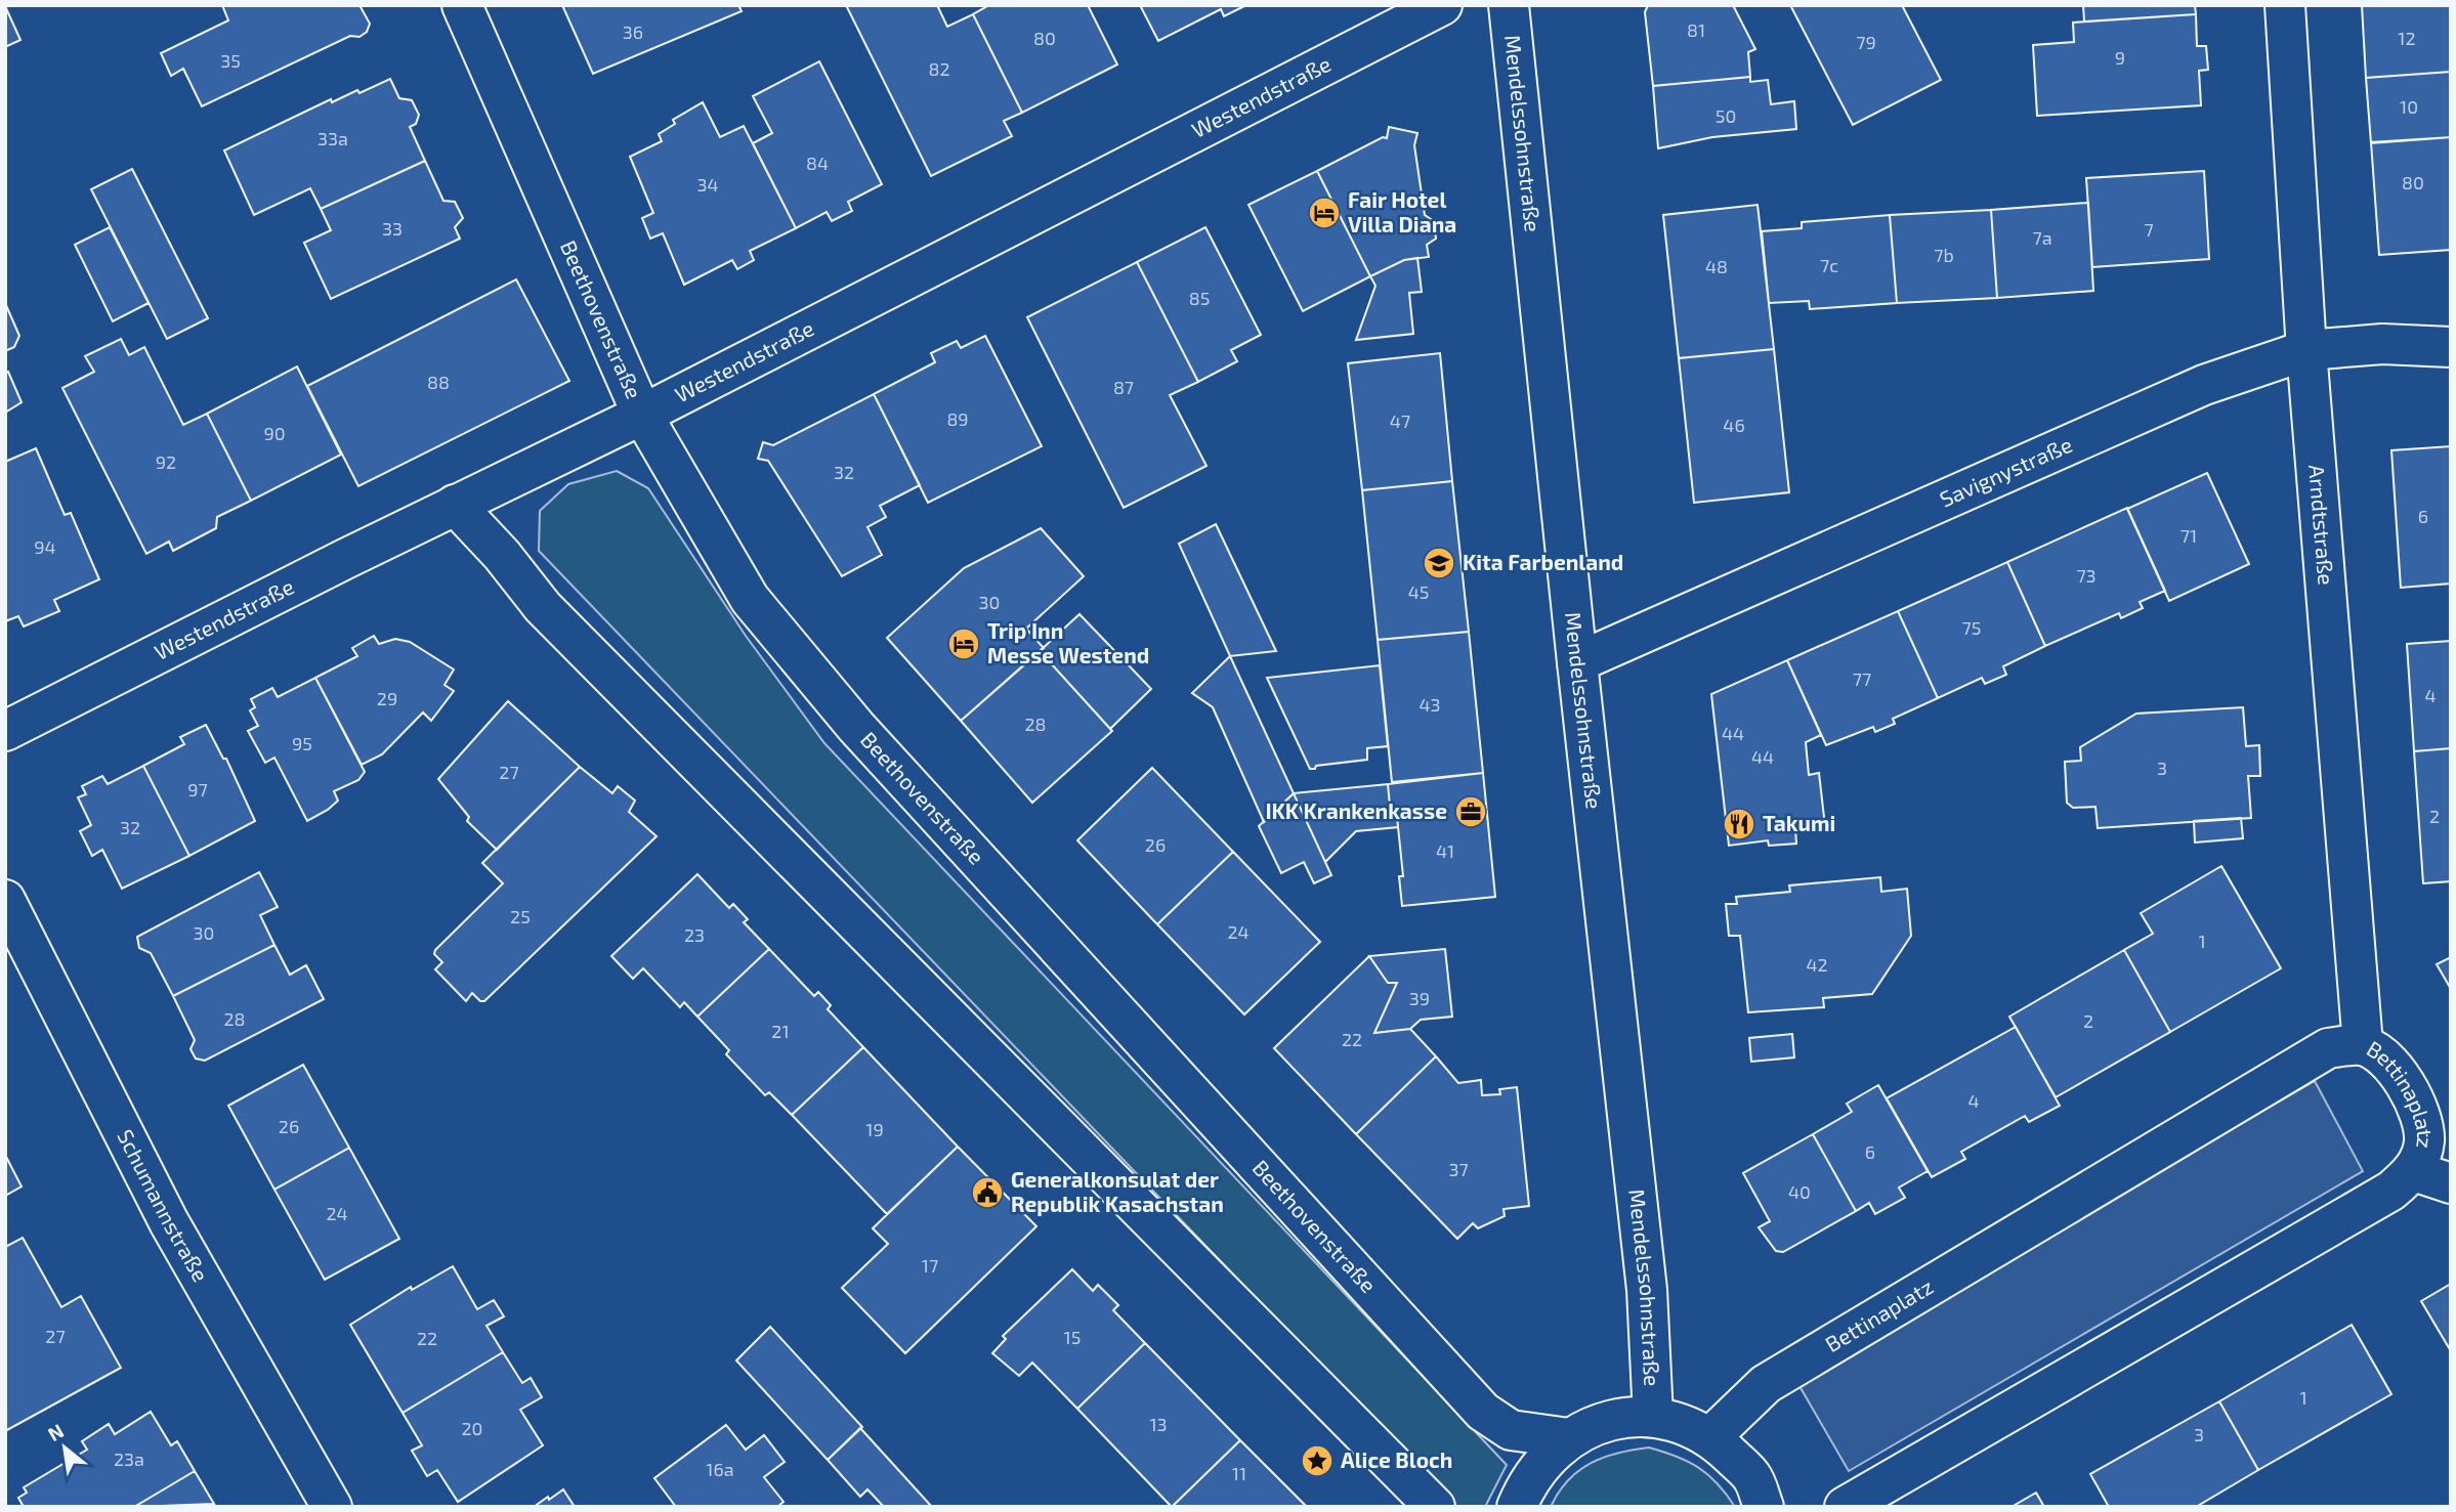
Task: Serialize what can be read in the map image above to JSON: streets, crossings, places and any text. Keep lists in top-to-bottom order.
{
  "streets": {
    "street": [
      "Westendstraße",
      "Mendelssohnstraße",
      "Beethovenstraße",
      "Savignystraße",
      "Arndtstraße",
      "Bettinaplatz",
      "Schumannstraße"
    ]
  },
  "crossings": [
    ["Westendstraße", "Beethovenstraße"],
    ["Mendelssohnstraße", "Savignystraße"],
    ["Savignystraße", "Arndtstraße"],
    ["Arndtstraße", "Bettinaplatz"]
  ],
  "places": {
    "hotel": ["Fair Hotel Villa Diana", "Trip Inn Messe Westend"],
    "school or university": ["Kita Farbenland"],
    "office": ["IKK Krankenkasse"],
    "restaurant": ["Takumi"],
    "public building": ["Generalkonsulat der Republik Kasachstan"],
    "place": ["Alice Bloch"]
  },
  "house_numbers": [
    "81",
    "36",
    "80",
    "12",
    "79",
    "9",
    "35",
    "82",
    "10",
    "50",
    "33a",
    "84",
    "80",
    "34",
    "33",
    "7",
    "7a",
    "7b",
    "7c",
    "48",
    "85",
    "88",
    "87",
    "89",
    "47",
    "46",
    "90",
    "92",
    "32",
    "6",
    "71",
    "94",
    "73",
    "45",
    "30",
    "75",
    "77",
    "4",
    "29",
    "43",
    "28",
    "44",
    "95",
    "44",
    "3",
    "27",
    "97",
    "2",
    "32",
    "26",
    "41",
    "25",
    "24",
    "30",
    "23",
    "1",
    "42",
    "39",
    "28",
    "2",
    "21",
    "22",
    "4",
    "26",
    "19",
    "6",
    "37",
    "40",
    "24",
    "17",
    "27",
    "15",
    "22",
    "1",
    "13",
    "20",
    "3",
    "23a",
    "16a",
    "11"
  ],
  "north": "top left"
}
